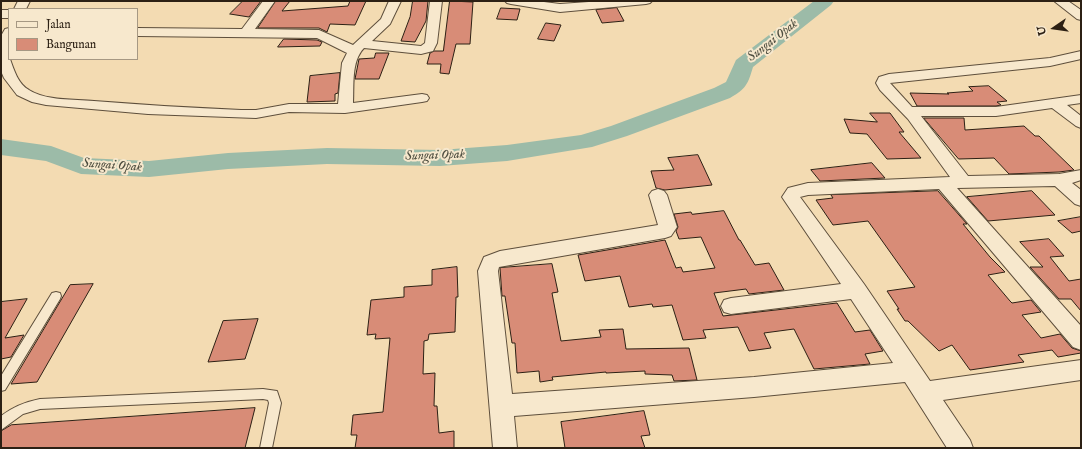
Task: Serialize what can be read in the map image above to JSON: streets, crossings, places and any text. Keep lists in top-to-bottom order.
{
  "water": ["Sungai Opak"],
  "legend": ["Jalan", "Bangunan"],
  "north": "left"
}
